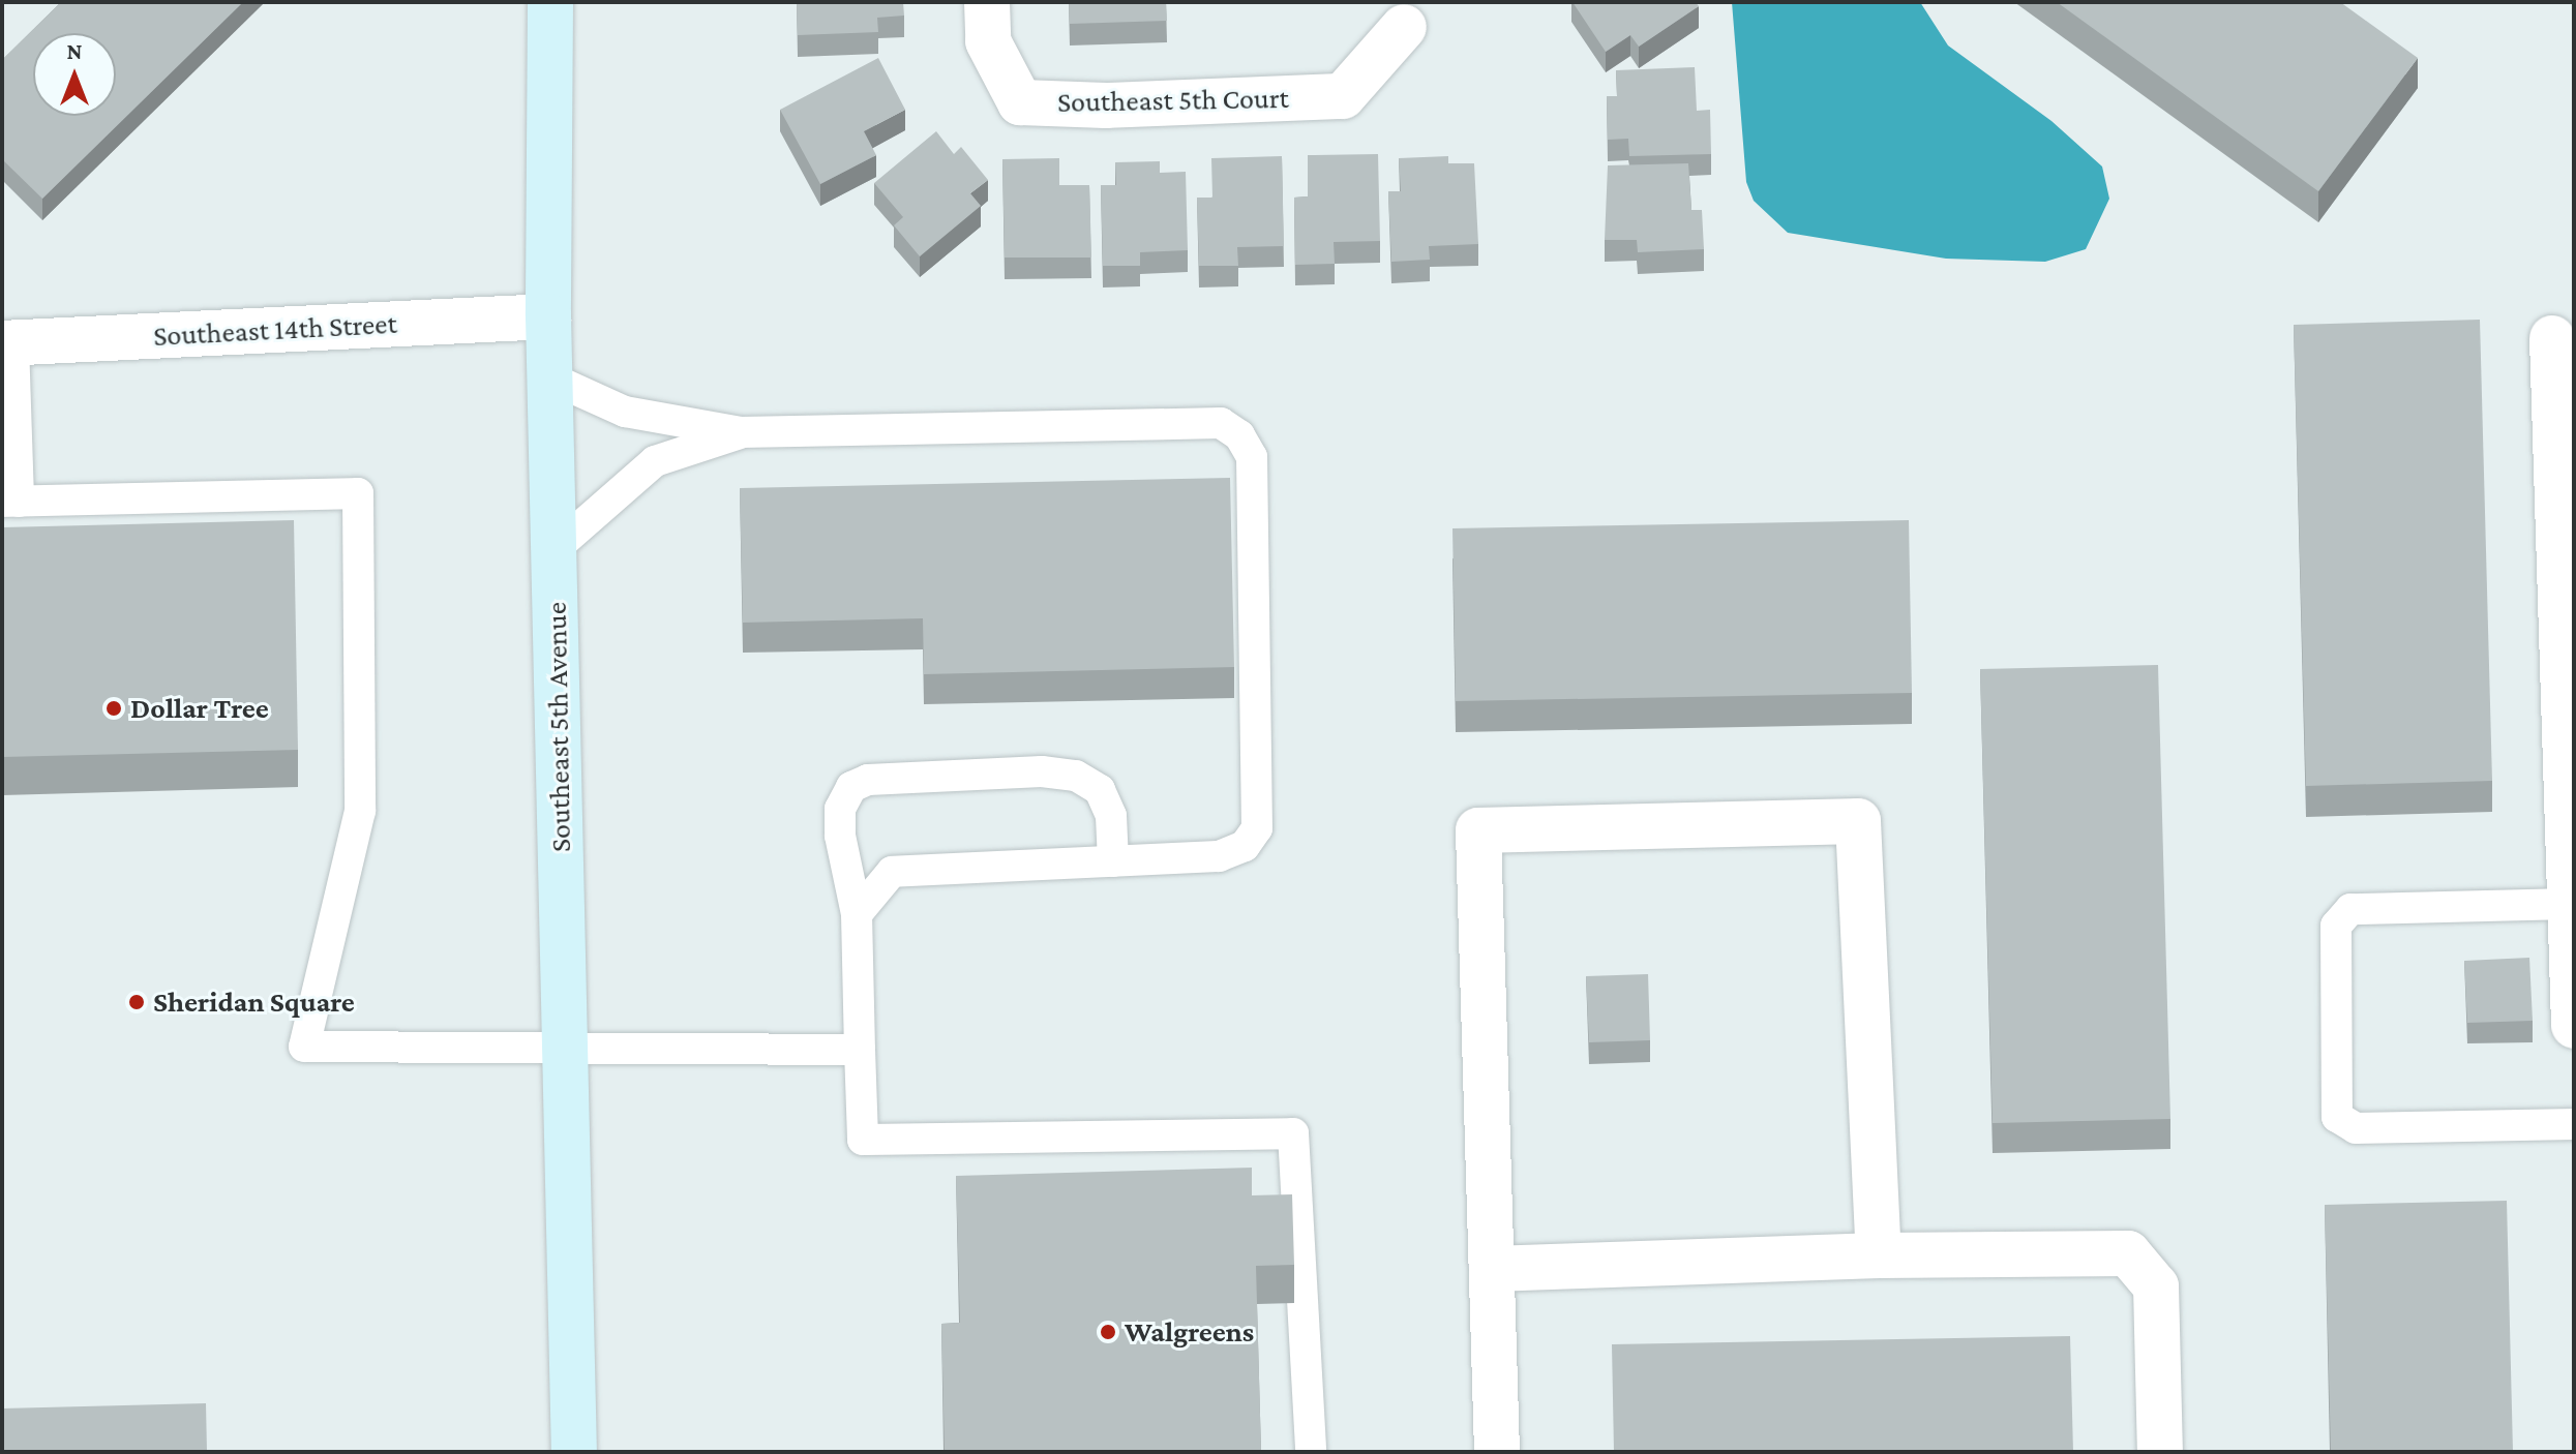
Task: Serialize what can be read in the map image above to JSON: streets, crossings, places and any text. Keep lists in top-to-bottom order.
{
  "streets": {
    "street": ["Southeast 5th Court", "Southeast 14th Street", "Southeast 5th Avenue"]
  },
  "crossings": [
    ["Southeast 14th Street", "Southeast 5th Avenue"]
  ],
  "places": ["Dollar Tree", "Sheridan Square", "Walgreens"],
  "north": "top"
}
